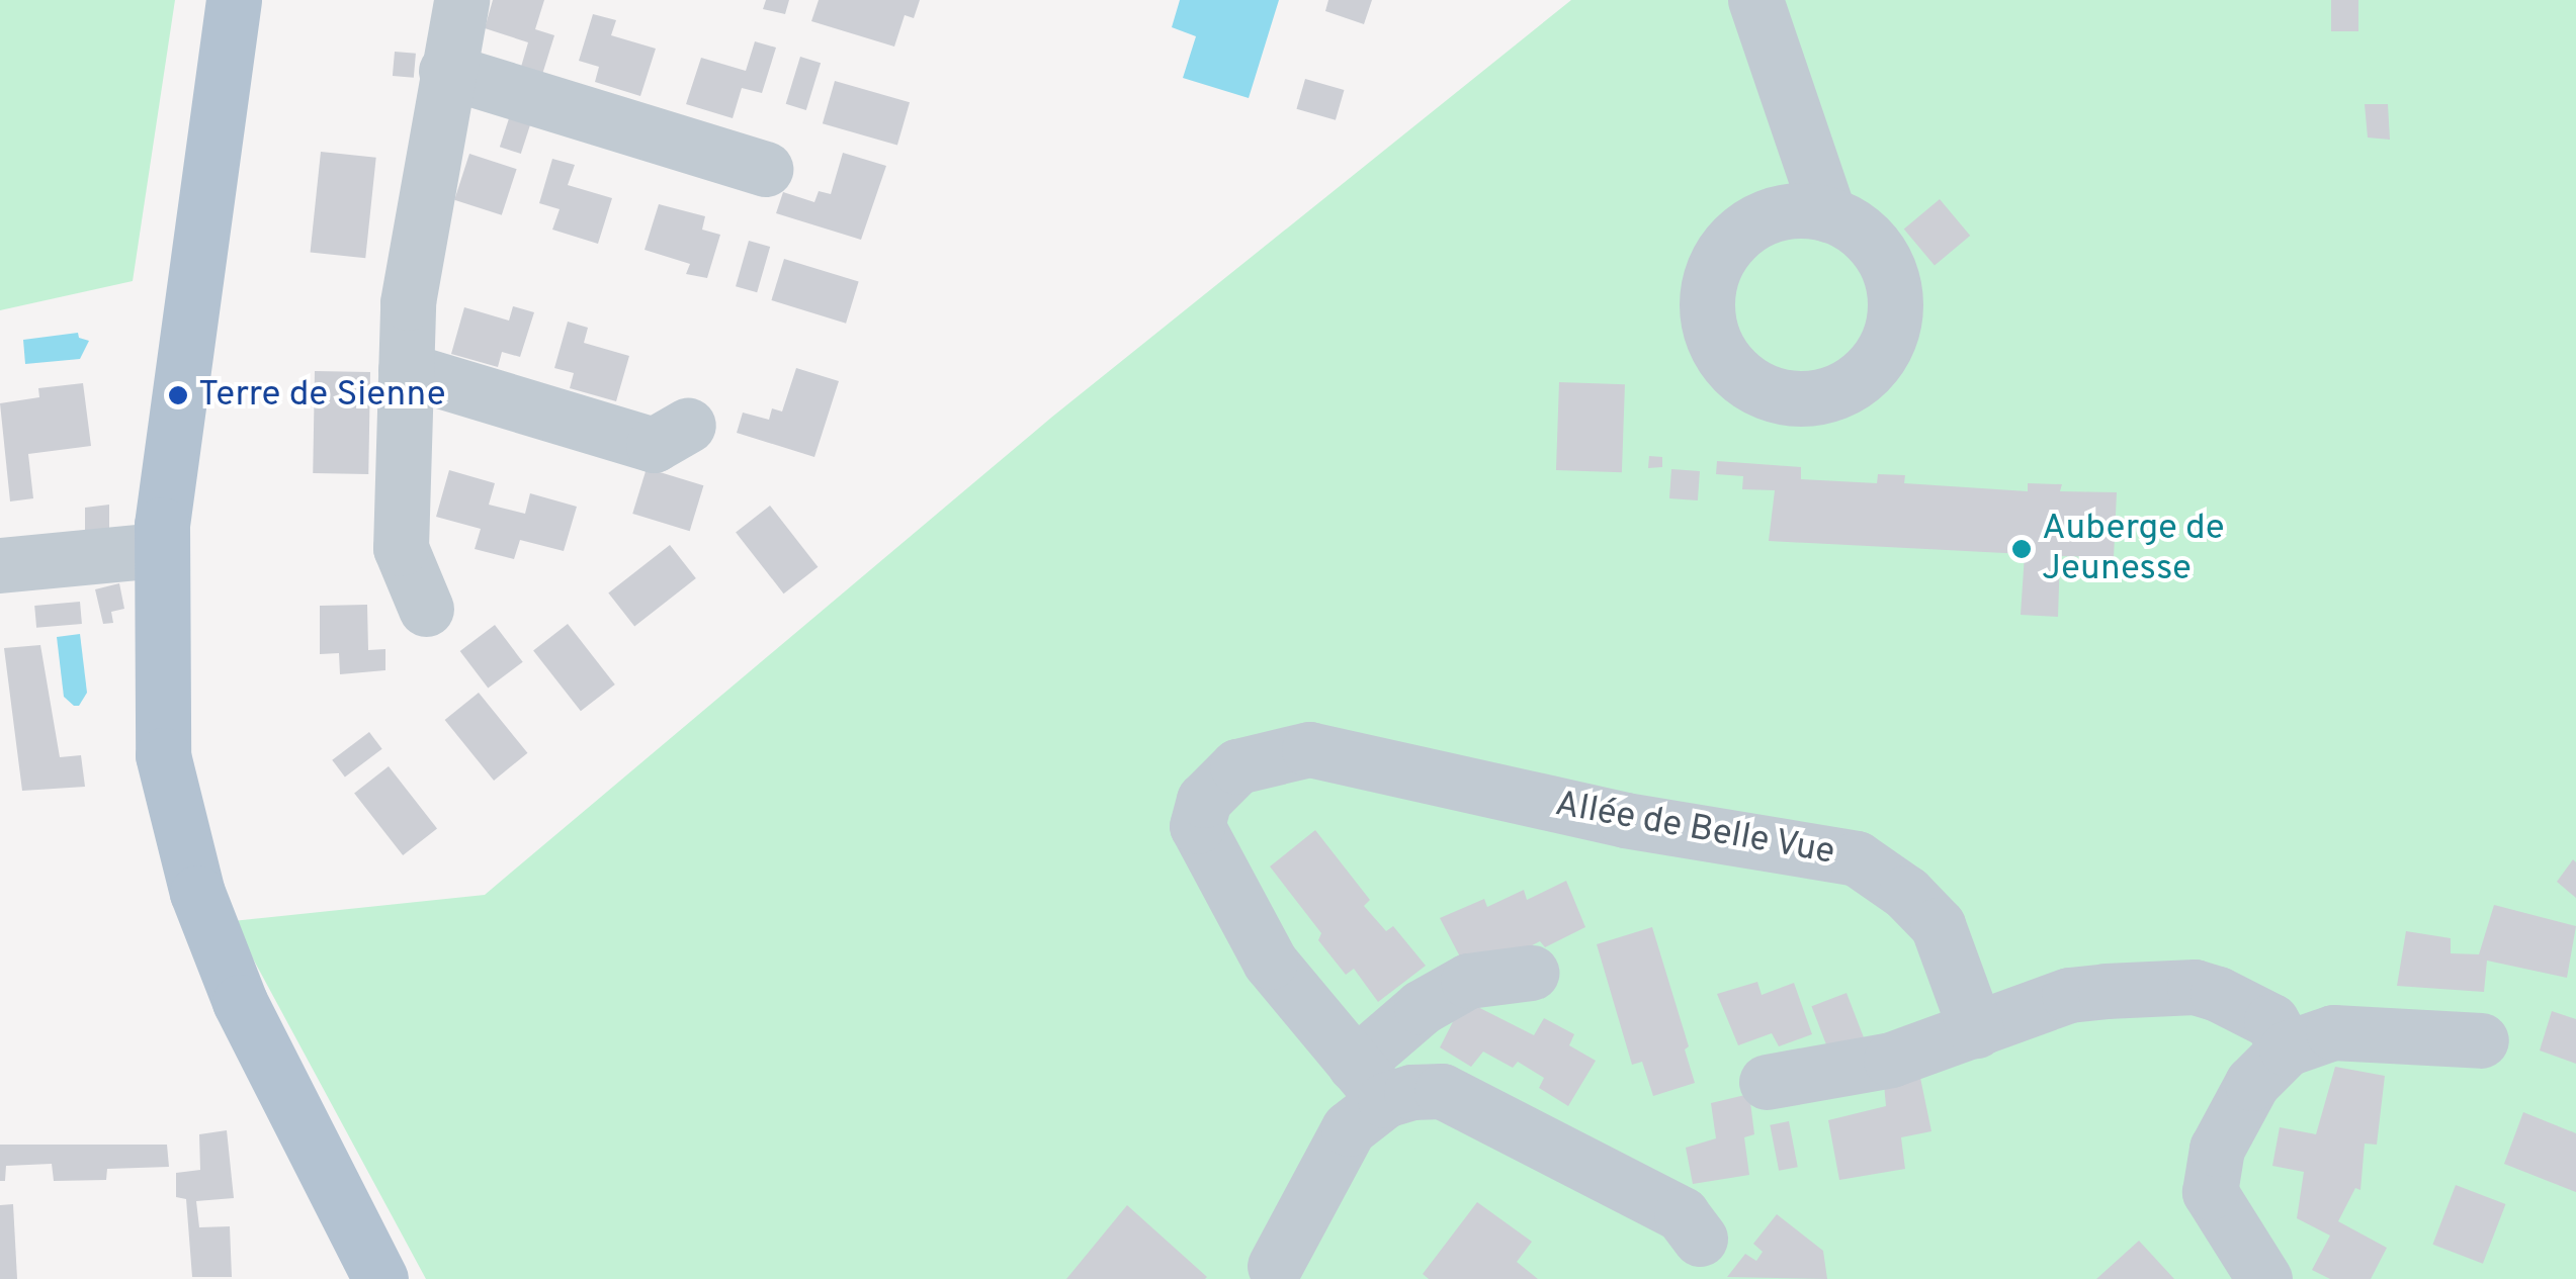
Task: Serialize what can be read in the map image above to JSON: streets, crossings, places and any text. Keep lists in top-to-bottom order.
{
  "streets": {
    "street": ["Allée de Belle Vue"]
  },
  "places": ["Terre de Sienne", "Auberge de Jeunesse"]
}
